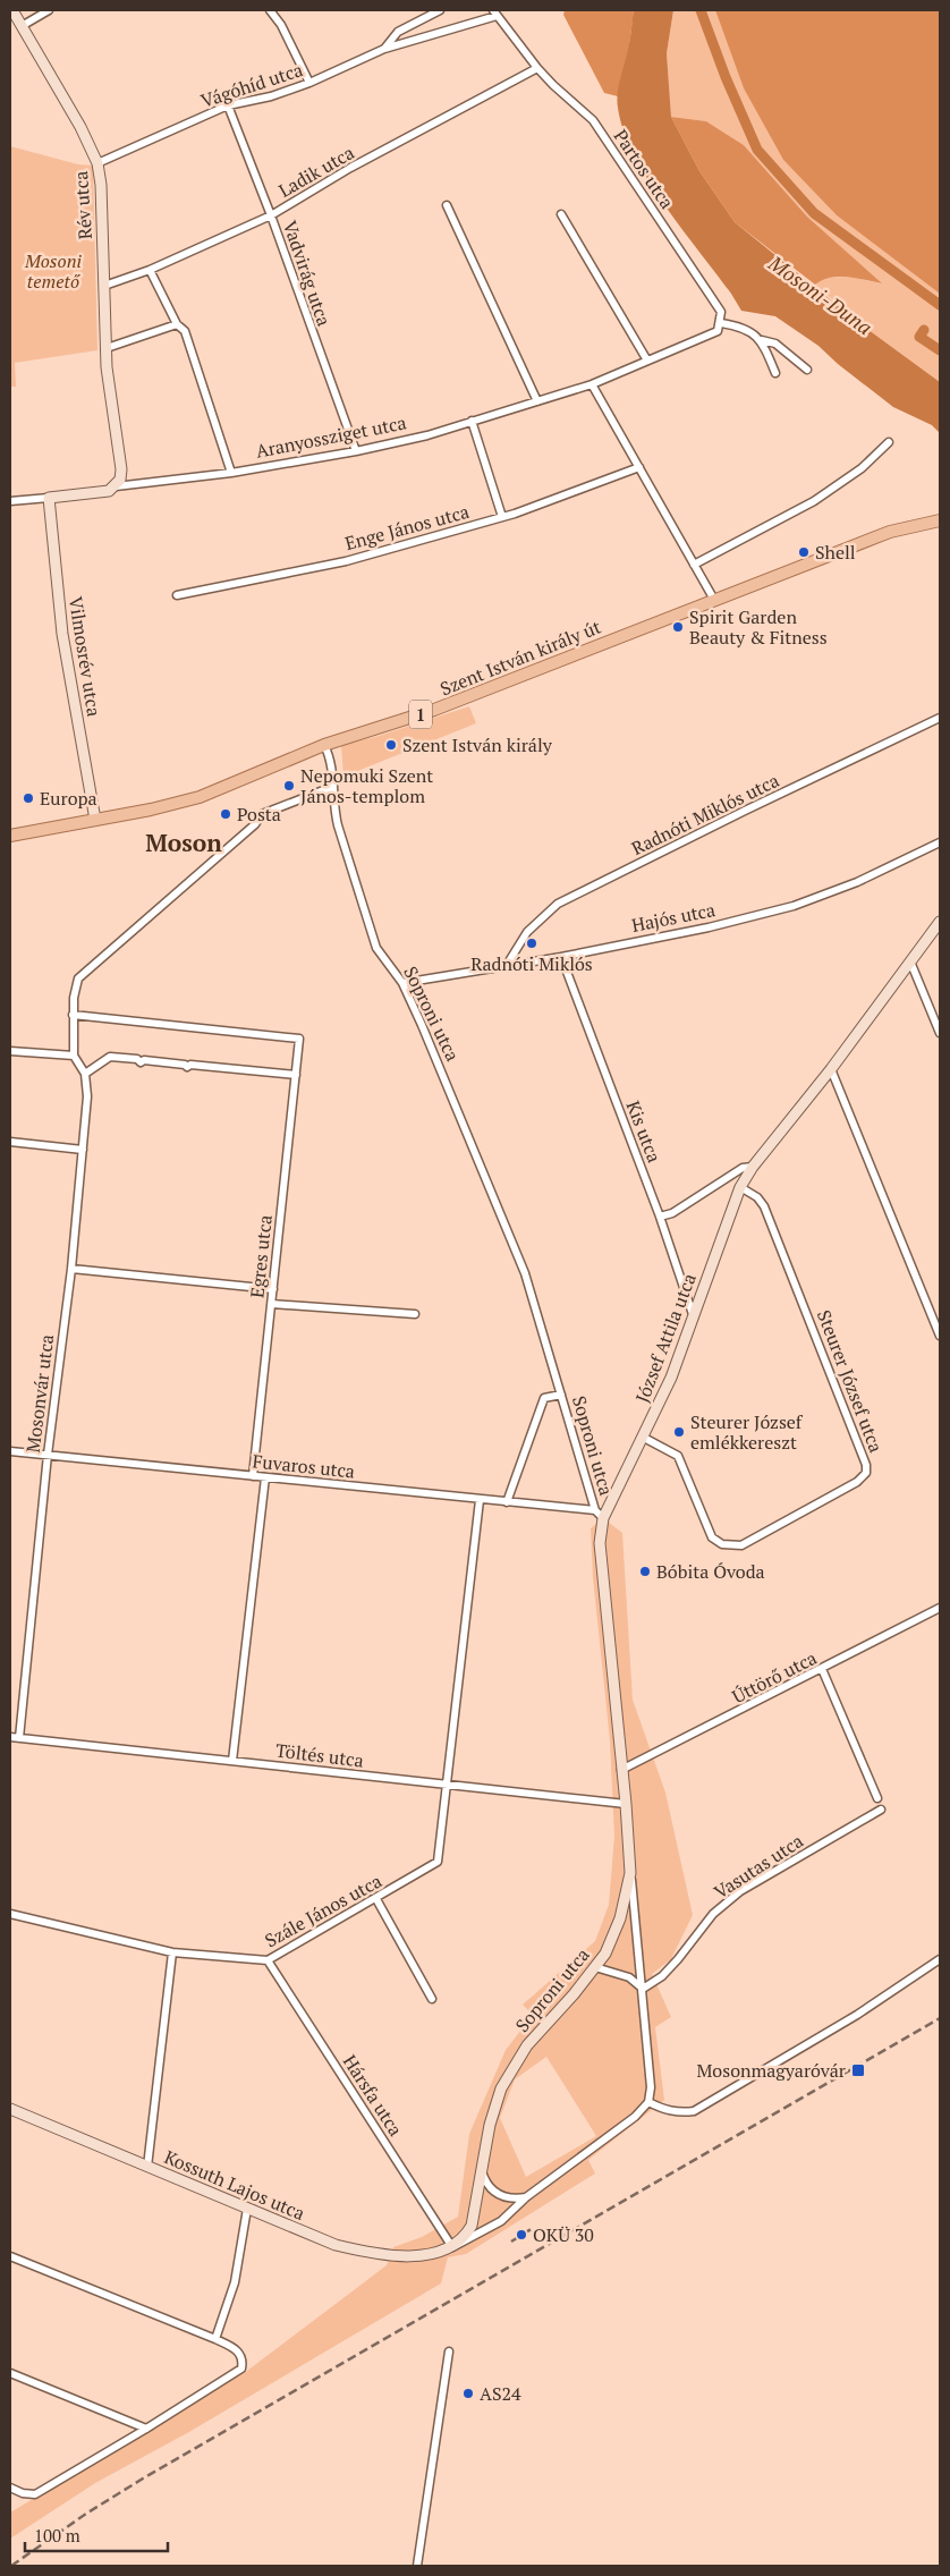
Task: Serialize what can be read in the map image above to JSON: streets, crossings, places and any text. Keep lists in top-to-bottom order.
{
  "streets": {
    "main road": ["Szent István király út", "1"],
    "street": [
      "Vágóhíd utca",
      "Partos utca",
      "Ladik utca",
      "Rév utca",
      "Vadvirág utca",
      "Aranyossziget utca",
      "Enge János utca",
      "Vilmosrév utca",
      "Radnóti Miklós utca",
      "Hajós utca",
      "Soproni utca",
      "Kis utca",
      "Egres utca",
      "József Attila utca",
      "Steurer József utca",
      "Mosonvár utca",
      "Fuvaros utca",
      "Úttörő utca",
      "Töltés utca",
      "Vasutas utca",
      "Szále János utca",
      "Hársfa utca",
      "Kossuth Lajos utca"
    ]
  },
  "crossings": [
    ["Vágóhíd utca", "Partos utca"],
    ["Vágóhíd utca", "Rév utca"],
    ["Vágóhíd utca", "Vadvirág utca"],
    ["Partos utca", "Ladik utca"],
    ["Partos utca", "Aranyossziget utca"],
    ["Ladik utca", "Rév utca"],
    ["Ladik utca", "Vadvirág utca"],
    ["Rév utca", "Aranyossziget utca"],
    ["Vadvirág utca", "Aranyossziget utca"],
    ["Aranyossziget utca", "Vilmosrév utca"],
    ["Vilmosrév utca", "Szent István király út"],
    ["Szent István király út", "Soproni utca"],
    ["Radnóti Miklós utca", "Hajós utca"],
    ["Hajós utca", "Soproni utca"],
    ["Hajós utca", "Kis utca"],
    ["Soproni utca", "József Attila utca"],
    ["Soproni utca", "Fuvaros utca"],
    ["Soproni utca", "Úttörő utca"],
    ["Soproni utca", "Töltés utca"],
    ["Soproni utca", "Hársfa utca"],
    ["Soproni utca", "Kossuth Lajos utca"],
    ["Kis utca", "József Attila utca"],
    ["Egres utca", "Fuvaros utca"],
    ["József Attila utca", "Steurer József utca"],
    ["Mosonvár utca", "Fuvaros utca"],
    ["Mosonvár utca", "Töltés utca"],
    ["Töltés utca", "Szále János utca"],
    ["Szále János utca", "Hársfa utca"],
    ["Hársfa utca", "Kossuth Lajos utca"]
  ],
  "districts": ["Moson"],
  "water": ["Mosoni-Duna"],
  "parks": ["Mosoni temető"],
  "places": {
    "other": [
      "Shell",
      "Spirit Garden Beauty & Fitness",
      "Szent István király",
      "Nepomuki Szent János-templom",
      "Europa",
      "Posta",
      "Radnóti Miklós",
      "Steurer József emlékkereszt",
      "Bóbita Óvoda",
      "OKÜ 30",
      "AS24"
    ],
    "transit": ["Mosonmagyaróvár"]
  },
  "scale_bar": "100 m"
}
